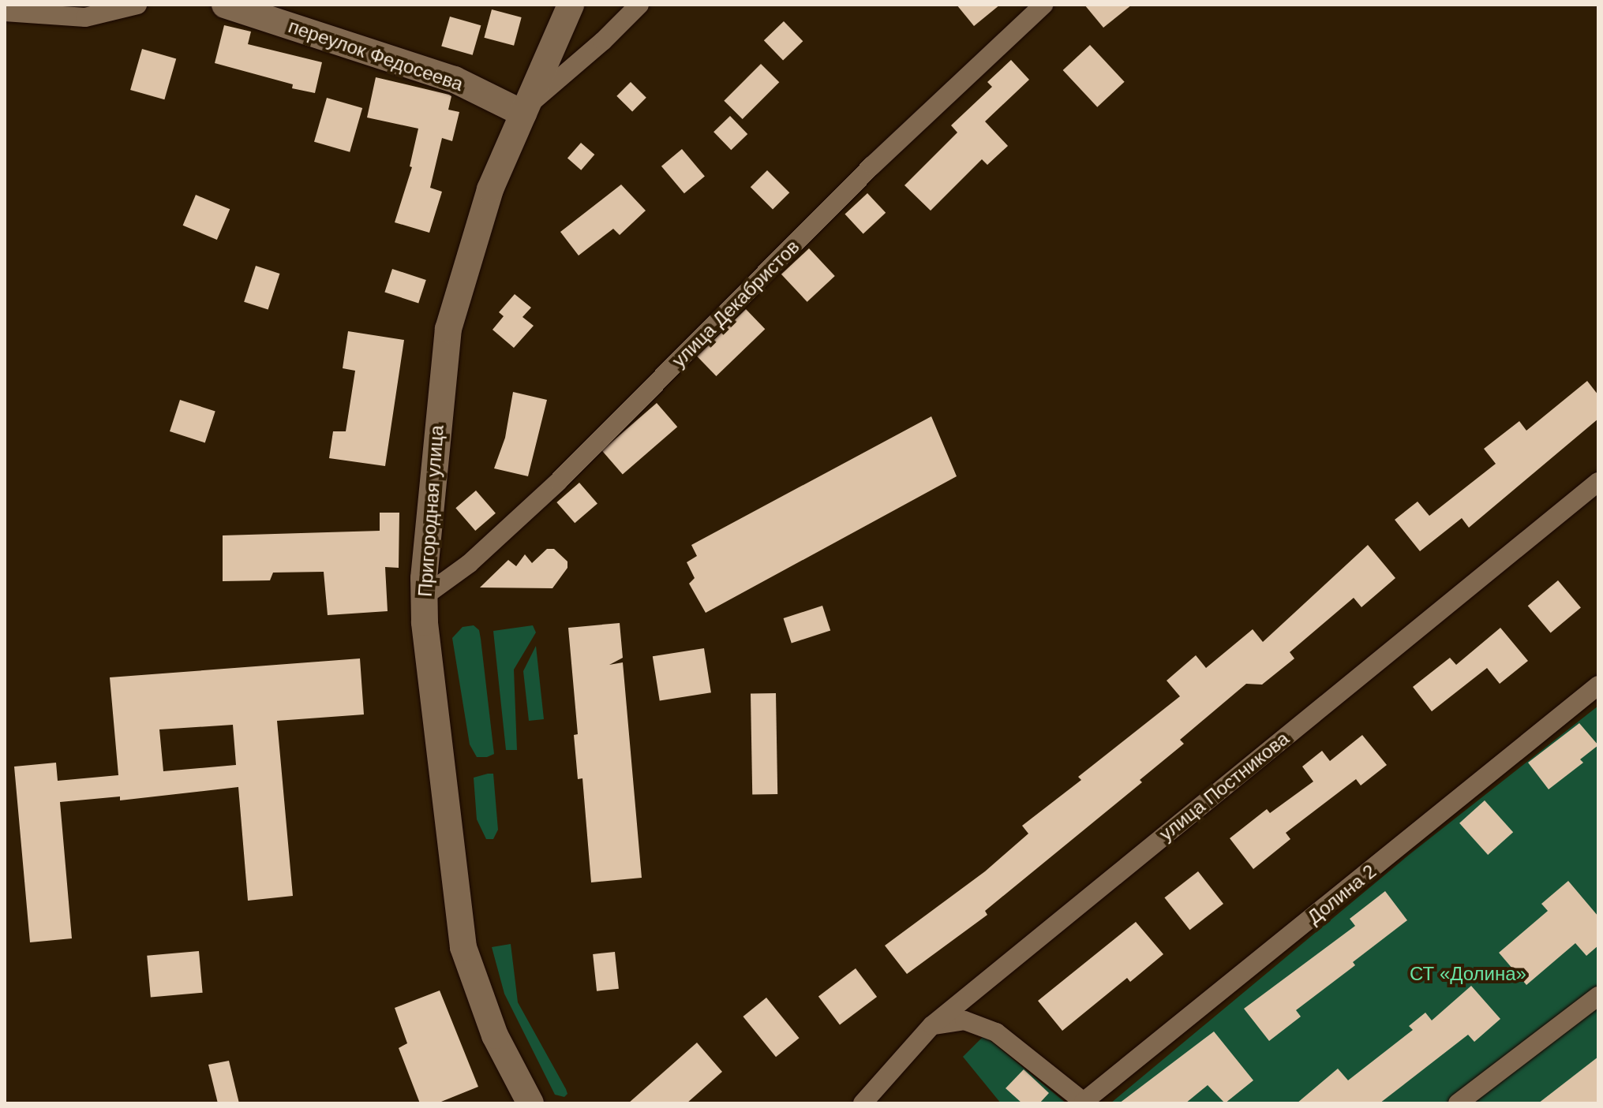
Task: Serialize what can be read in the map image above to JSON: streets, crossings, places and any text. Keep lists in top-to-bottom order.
{
  "streets": {
    "street": [
      "переулок Федосеева",
      "улица Декабристов",
      "Пригородная улица",
      "улица Постникова",
      "Долина 2"
    ]
  },
  "crossings": [
    ["переулок Федосеева", "Пригородная улица"],
    ["улица Декабристов", "Пригородная улица"]
  ],
  "parks": ["СТ «Долина»"]
}
